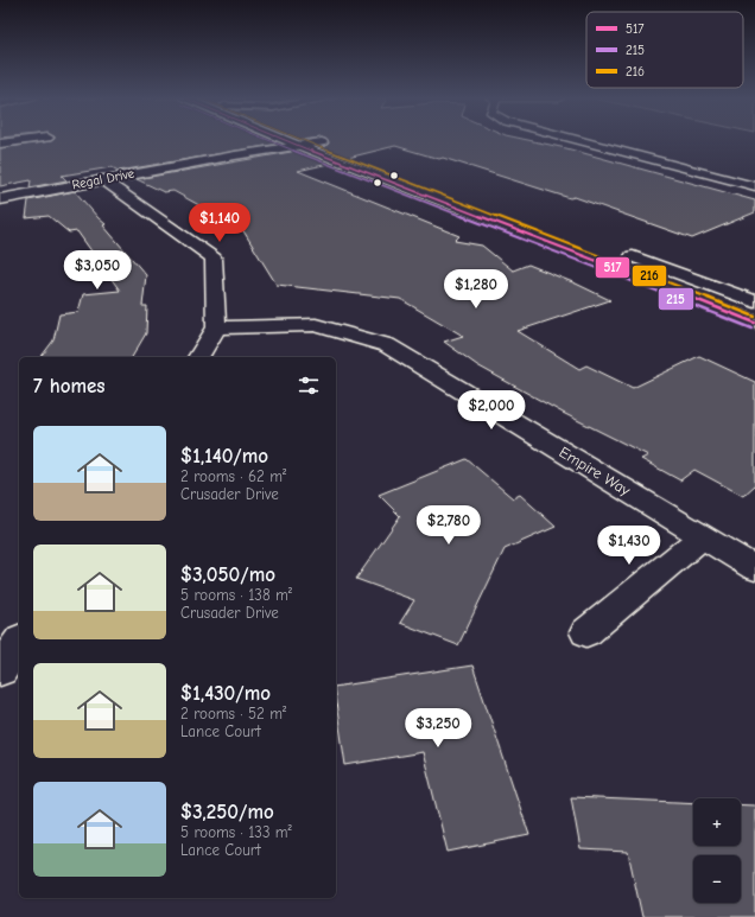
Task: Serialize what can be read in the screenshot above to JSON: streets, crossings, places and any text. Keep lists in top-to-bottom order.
{
  "streets": {
    "street": ["Regal Drive", "Empire Way"]
  },
  "lines": ["transit line 517", "transit line 215", "transit line 216"],
  "legend": ["517", "215", "216"],
  "page": {
    "price": [
      "$1,140",
      "$3,050",
      "$1,280",
      "$2,000",
      "$2,780",
      "$1,430",
      "$3,250"
    ],
    "heading": "7 homes",
    "list": [
      {
        "name": "$1,140/mo",
        "note": "2 rooms · 62 m² · Crusader Drive"
      },
      {
        "name": "$3,050/mo",
        "note": "5 rooms · 138 m² · Crusader Drive"
      },
      {
        "name": "$1,430/mo",
        "note": "2 rooms · 52 m² · Lance Court"
      },
      {
        "name": "$3,250/mo",
        "note": "5 rooms · 133 m² · Lance Court"
      }
    ],
    "map_buttons": ["+", "−"]
  }
}
